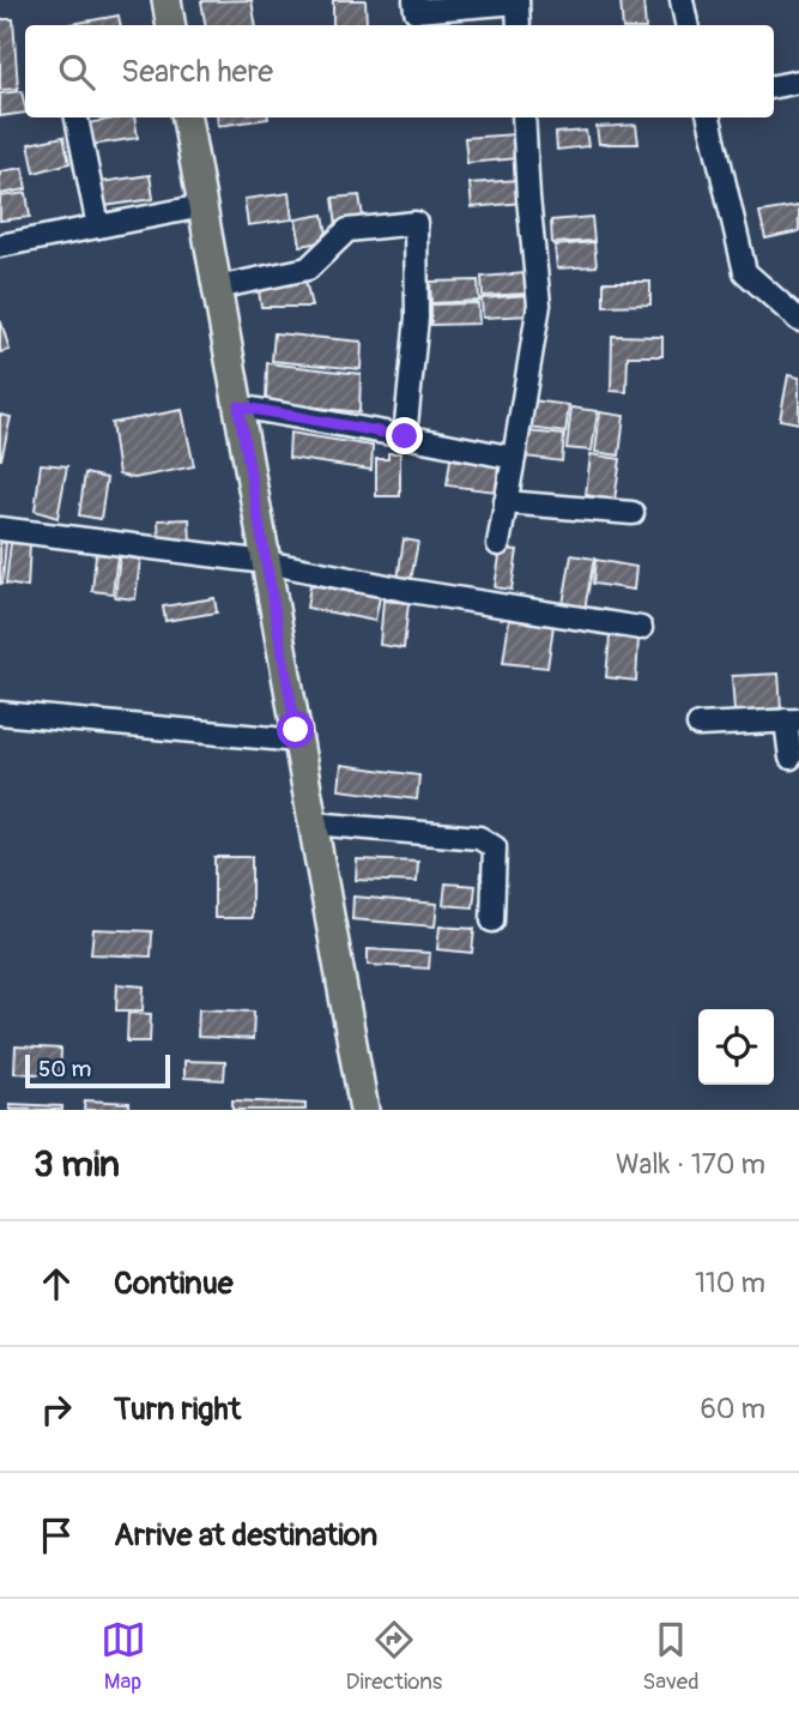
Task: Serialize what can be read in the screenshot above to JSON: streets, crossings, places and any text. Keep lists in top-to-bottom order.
{
  "scale_bar": "50 m",
  "page": {
    "search": "Search here",
    "scale": "50 m",
    "heading": ["3 min", "Walk · 170 m"],
    "list": [
      ["Continue", "110 m"],
      ["Turn right", "60 m"],
      "Arrive at destination"
    ],
    "nav": ["Map", "Directions", "Saved"]
  }
}
